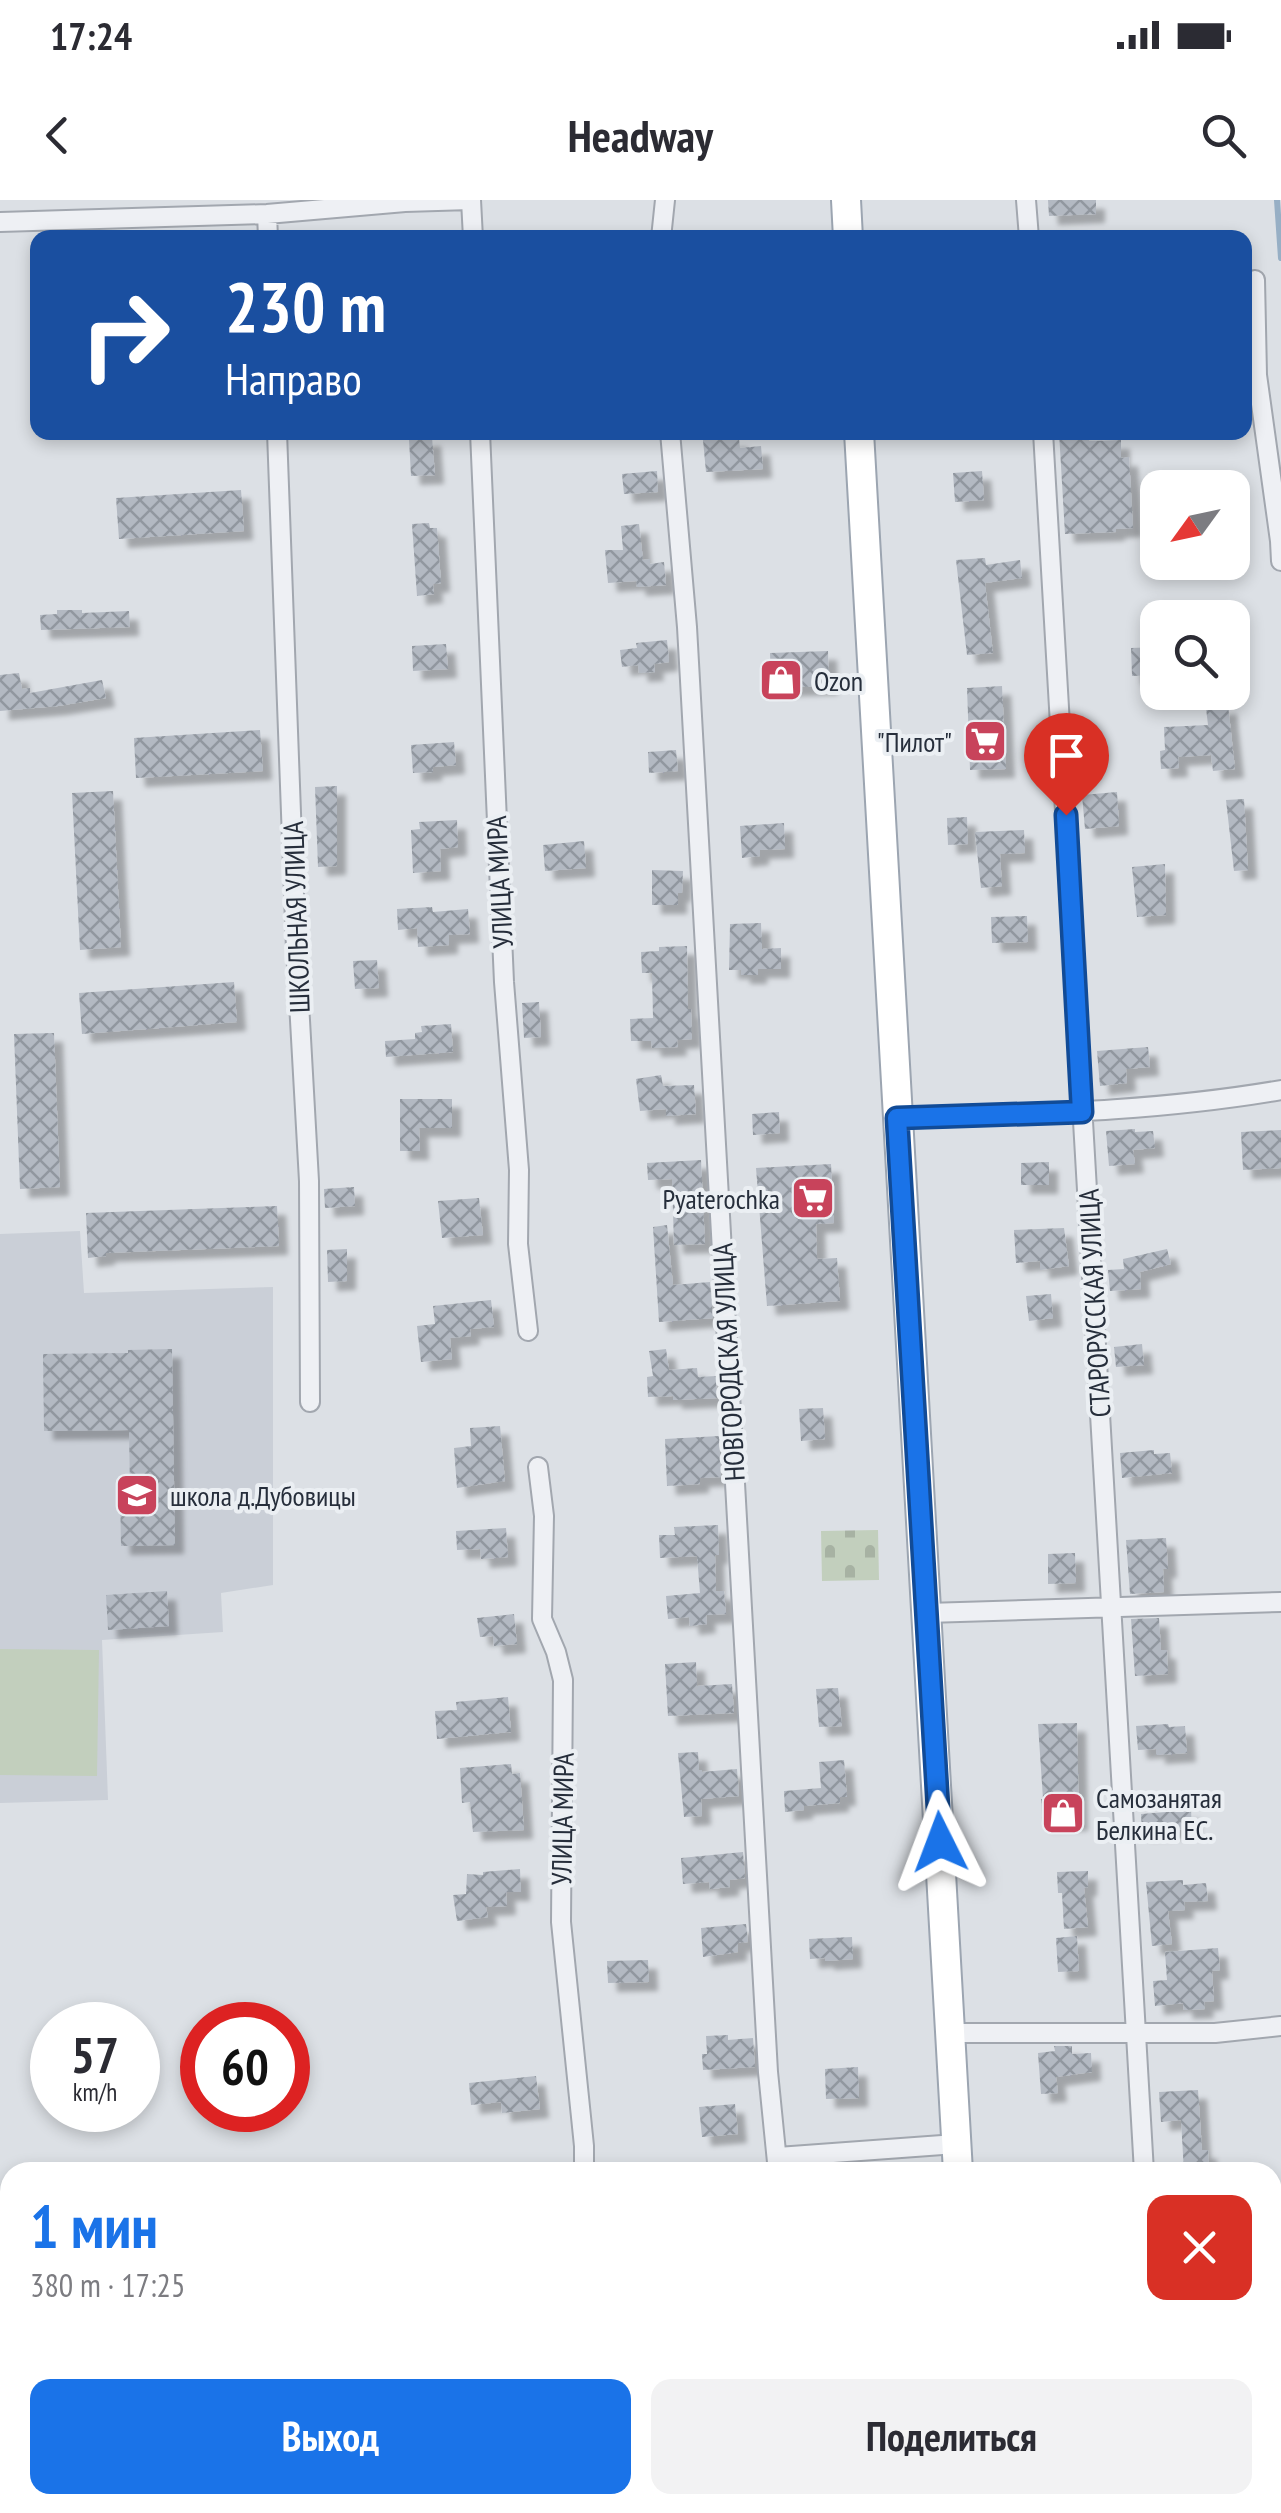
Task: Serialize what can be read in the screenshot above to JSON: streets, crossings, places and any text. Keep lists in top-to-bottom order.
{
  "streets": {
    "street": [
      "УЛИЦА МИРА",
      "ШКОЛЬНАЯ УЛИЦА",
      "СТАРОРУССКАЯ УЛИЦА",
      "НОВГОРОДСКАЯ УЛИЦА"
    ]
  },
  "places": {
    "shop": ["Ozon", "Самозанятая Белкина ЕС."],
    "supermarket": ["\"Пилот\"", "Pyaterochka"],
    "school or university": ["школа д.Дубовицы"]
  },
  "north": "bottom left",
  "page": {
    "status": "17:24",
    "header": "Headway",
    "turn": ["230 m", "Направо"],
    "speed": "57 km/h",
    "limit": "60",
    "heading": ["1 мин", "380 m · 17:25"],
    "buttons": ["Выход", "Поделиться"]
  }
}
